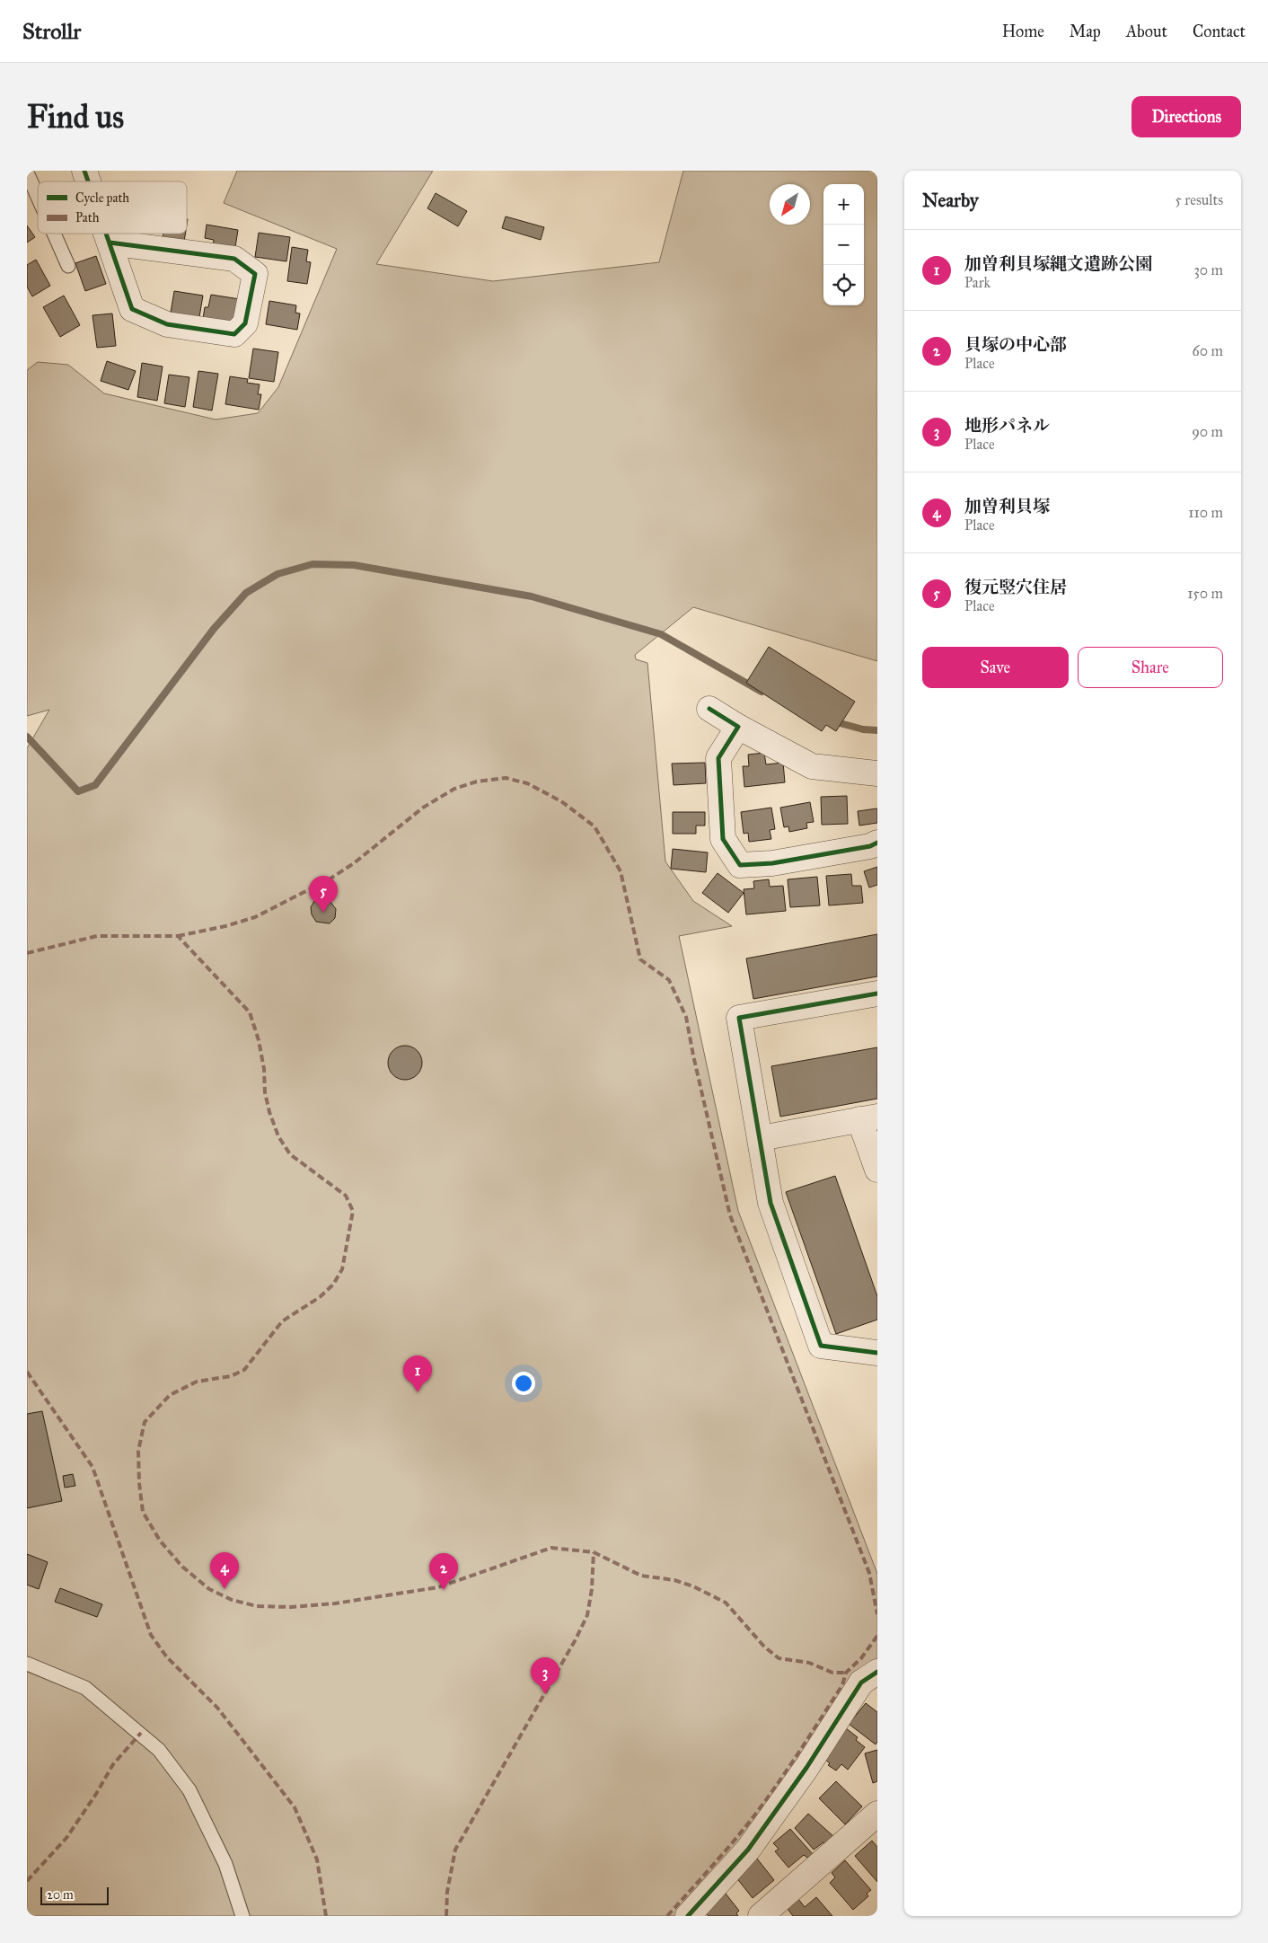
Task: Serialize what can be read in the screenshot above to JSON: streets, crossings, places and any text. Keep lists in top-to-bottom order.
{
  "legend": ["Cycle path", "Path"],
  "scale_bar": "20 m",
  "north": "bottom left",
  "page": {
    "header": "Strollr",
    "nav": [
      "Home",
      "Map",
      "About",
      "Contact"
    ],
    "buttons": [
      "Directions",
      ["Save", "Share"]
    ],
    "title": "Find us",
    "heading": ["Nearby", "5 results"],
    "map_buttons": ["+", "−"],
    "list": [
      {
        "mark": "1",
        "name": "加曽利貝塚縄文遺跡公園",
        "note": "Park",
        "value": "30 m"
      },
      {
        "mark": "2",
        "name": "貝塚の中心部",
        "note": "Place",
        "value": "60 m"
      },
      {
        "mark": "3",
        "name": "地形パネル",
        "note": "Place",
        "value": "90 m"
      },
      {
        "mark": "4",
        "name": "加曽利貝塚",
        "note": "Place",
        "value": "110 m"
      },
      {
        "mark": "5",
        "name": "復元竪穴住居",
        "note": "Place",
        "value": "150 m"
      }
    ],
    "pins": [
      "5",
      "1",
      "4",
      "2",
      "3"
    ],
    "scale": "20 m"
  }
}
